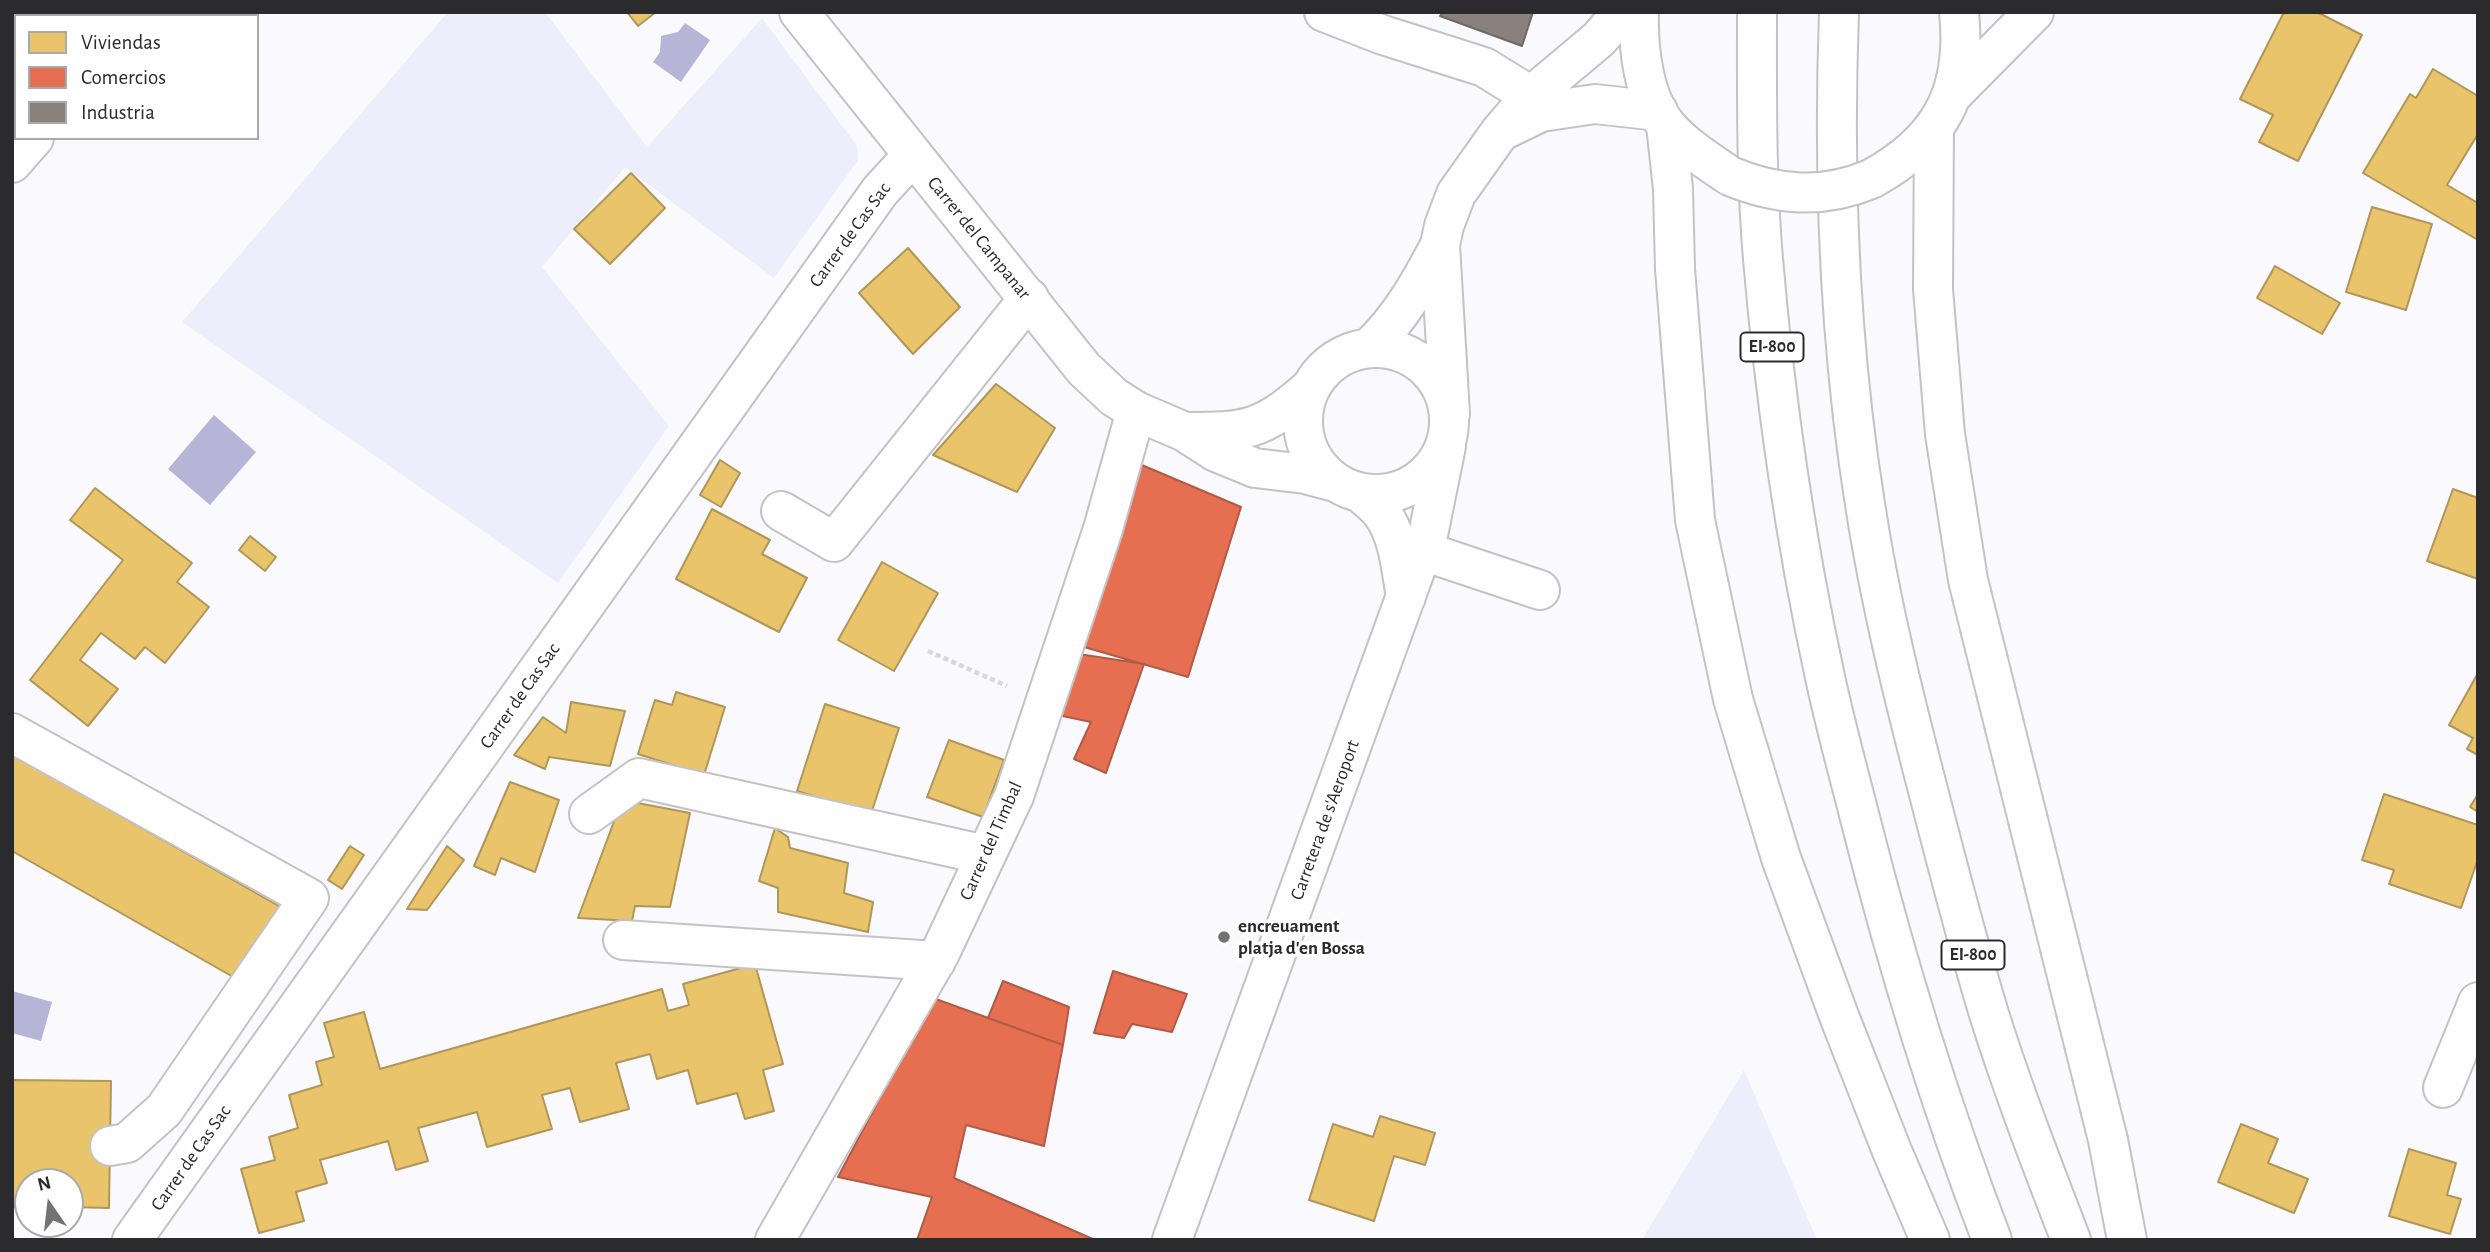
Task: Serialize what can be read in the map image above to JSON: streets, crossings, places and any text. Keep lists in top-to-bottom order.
{
  "streets": {
    "main road": [
      "Carrer de Cas Sac",
      "Carrer del Campanar",
      "EI-800",
      "Carretera de s'Aeroport",
      "Carrer del Timbal"
    ]
  },
  "crossings": [
    ["Carrer de Cas Sac", "Carrer del Campanar"],
    ["Carrer del Campanar", "Carretera de s'Aeroport"],
    ["Carrer del Campanar", "Carrer del Timbal"]
  ],
  "places": ["encreuament platja d'en Bossa"],
  "legend": ["Viviendas", "Comercios", "Industria"],
  "north": "top"
}
